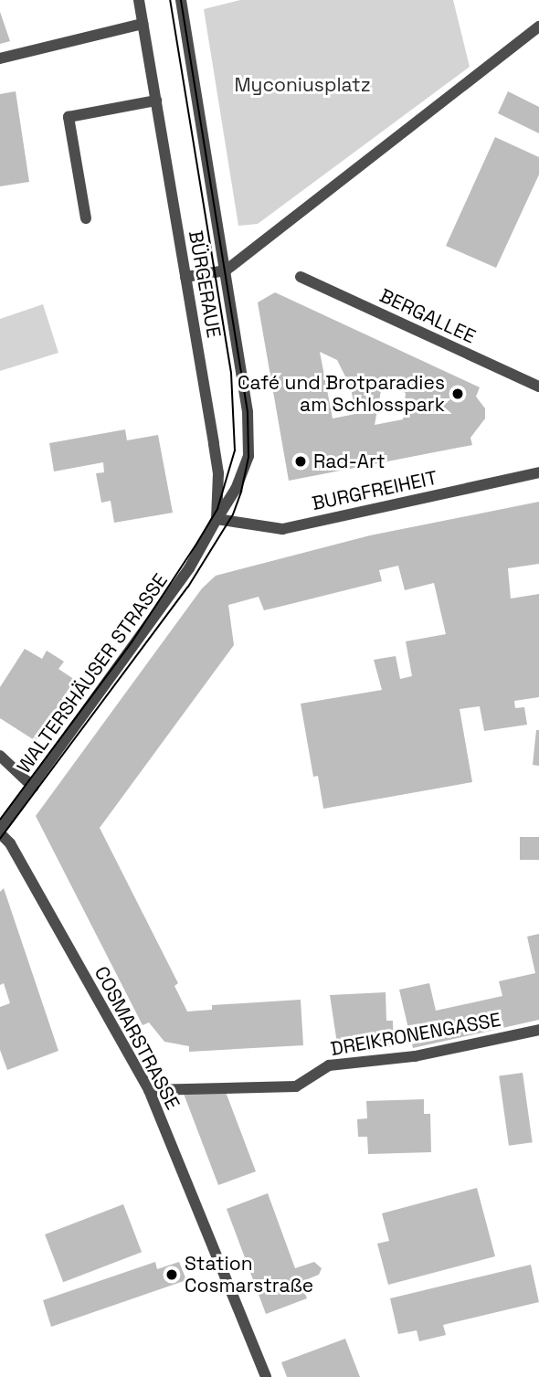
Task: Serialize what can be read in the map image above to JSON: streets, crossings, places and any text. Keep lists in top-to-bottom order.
{
  "streets": {
    "street": [
      "BÜRGERAUE",
      "BERGALLEE",
      "BURGFREIHEIT",
      "WALTERSHÄUSER STRASSE",
      "DREIKRONENGASSE",
      "COSMARSTRASSE"
    ]
  },
  "crossings": [
    ["BÜRGERAUE", "BURGFREIHEIT"],
    ["BÜRGERAUE", "WALTERSHÄUSER STRASSE"],
    ["WALTERSHÄUSER STRASSE", "COSMARSTRASSE"],
    ["DREIKRONENGASSE", "COSMARSTRASSE"]
  ],
  "parks": ["Myconiusplatz"],
  "places": ["Café und Brotparadies am Schlosspark", "Rad-Art", "Station Cosmarstraße"]
}
